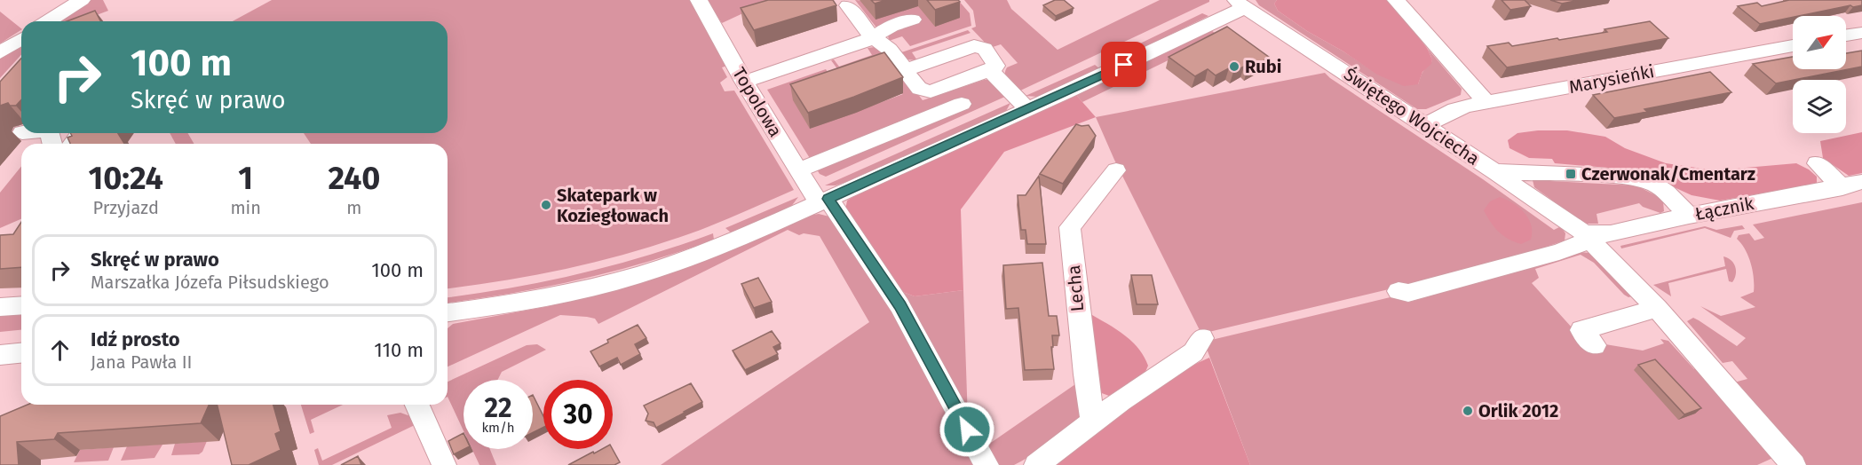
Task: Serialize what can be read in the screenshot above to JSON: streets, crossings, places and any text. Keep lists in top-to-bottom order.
{
  "streets": {
    "street": [
      "Marysieńki",
      "Topolowa",
      "Świętego Wojciecha",
      "Łącznik",
      "Lecha"
    ]
  },
  "crossings": [
    ["Marysieńki", "Świętego Wojciecha"],
    ["Świętego Wojciecha", "Łącznik"]
  ],
  "places": {
    "other": ["Rubi", "Skatepark w Koziegłowach", "Orlik 2012"],
    "transit": ["Czerwonak/Cmentarz"]
  },
  "north": "top right",
  "page": {
    "turn": ["100 m", "Skręć w prawo"],
    "eta": [
      "10:24",
      "Przyjazd",
      "1",
      "min",
      "240",
      "m"
    ],
    "list": [
      {
        "name": "Skręć w prawo",
        "note": "Marszałka Józefa Piłsudskiego",
        "value": "100 m"
      },
      {
        "name": "Idź prosto",
        "note": "Jana Pawła II",
        "value": "110 m"
      }
    ],
    "speed": "22 km/h",
    "limit": "30"
  }
}
